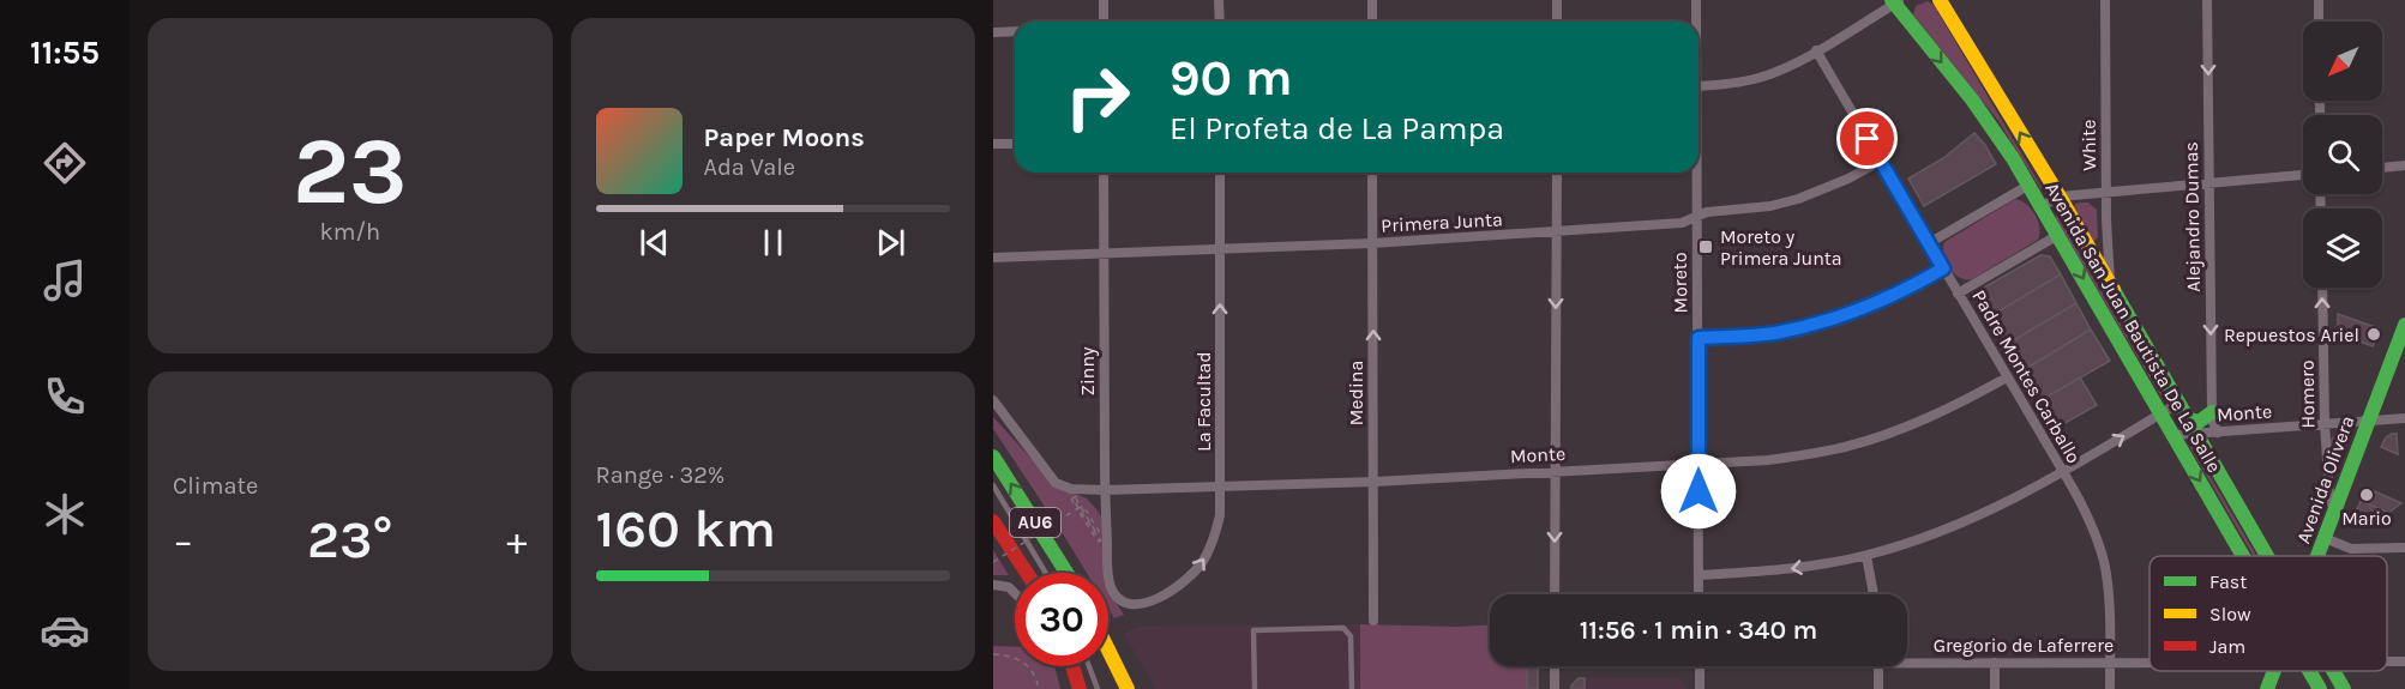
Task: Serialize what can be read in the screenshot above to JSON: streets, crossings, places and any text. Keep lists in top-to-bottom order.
{
  "streets": {
    "main road": ["Avenida San Juan Bautista De La Salle", "Avenida Olivera", "AU6"],
    "street": [
      "White",
      "Alejandro Dumas",
      "Primera Junta",
      "Moreto",
      "Zinny",
      "Padre Montes Carballo",
      "Medina",
      "Homero",
      "La Facultad",
      "Monte",
      "Gregorio de Laferrere"
    ]
  },
  "crossings": [
    ["White", "Avenida San Juan Bautista De La Salle"],
    ["Alejandro Dumas", "Monte"],
    ["Primera Junta", "Moreto"],
    ["Primera Junta", "Zinny"],
    ["Primera Junta", "Padre Montes Carballo"],
    ["Primera Junta", "Medina"],
    ["Primera Junta", "La Facultad"],
    ["Moreto", "Monte"],
    ["Avenida San Juan Bautista De La Salle", "Monte"],
    ["Zinny", "Monte"],
    ["Padre Montes Carballo", "Monte"],
    ["Padre Montes Carballo", "Gregorio de Laferrere"],
    ["Medina", "Monte"],
    ["Homero", "Monte"],
    ["Homero", "Avenida Olivera"],
    ["La Facultad", "Monte"],
    ["Monte", "Avenida Olivera"]
  ],
  "one_way": ["Alejandro Dumas", "Medina", "Homero"],
  "places": {
    "transit": ["Moreto y Primera Junta"],
    "other": ["Repuestos Ariel", "Mario"]
  },
  "legend": ["Fast", "Slow", "Jam"],
  "north": "bottom left",
  "page": {
    "tabs": "11:55",
    "tile": [
      ["23", "km/h"],
      "Climate",
      ["Range · 32%", "160 km"]
    ],
    "turn": ["90 m", "El Profeta de La Pampa"],
    "song": ["Paper Moons", "Ada Vale"],
    "heat": ["−", "23°", "+"],
    "limit": "30",
    "trip": "11:56 · 1 min · 340 m"
  }
}
